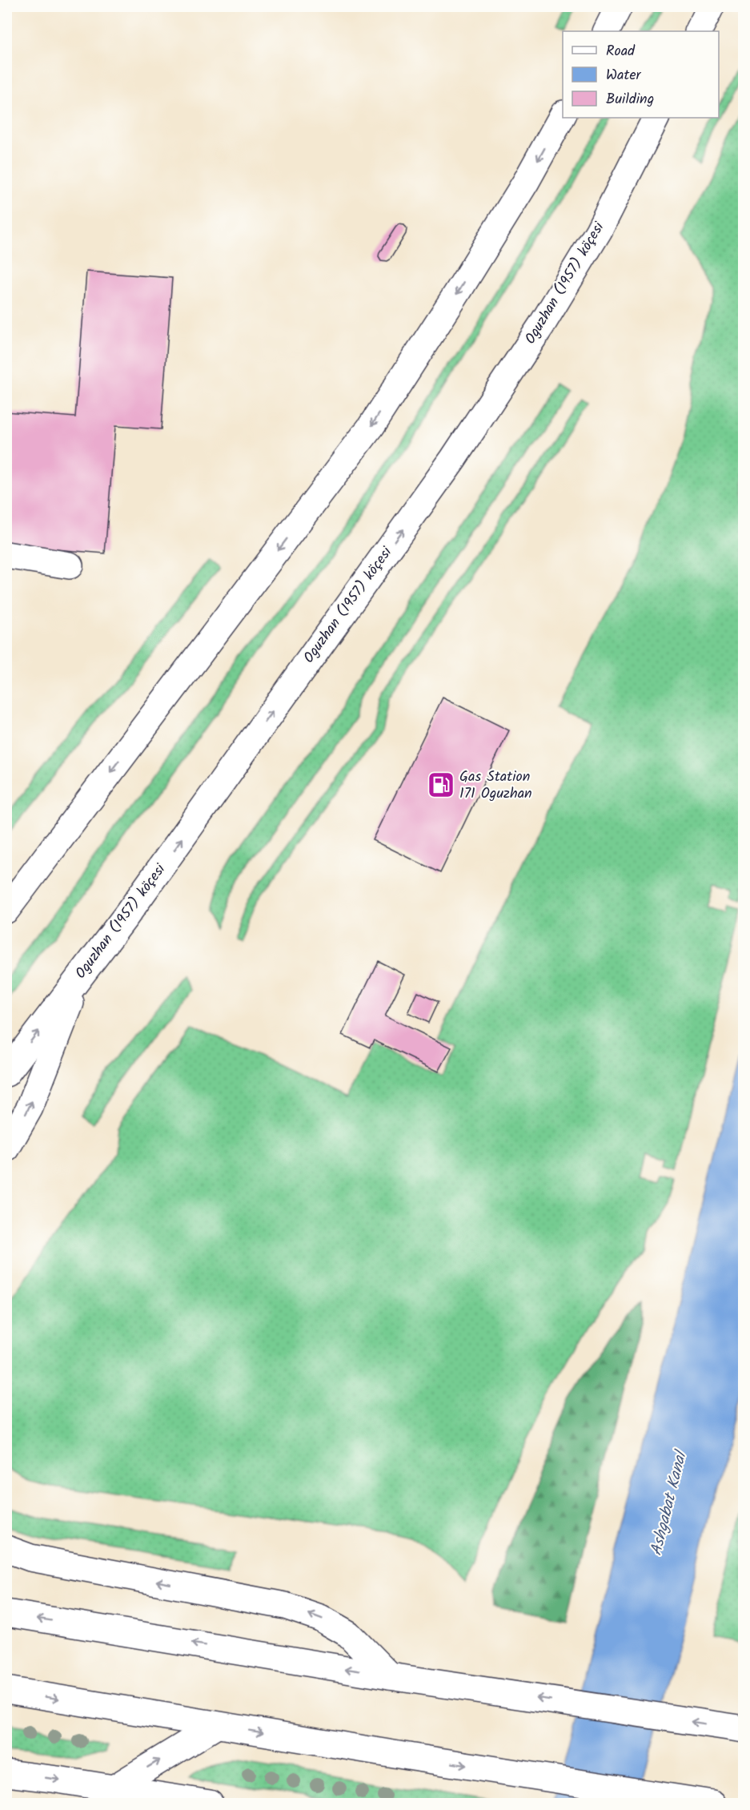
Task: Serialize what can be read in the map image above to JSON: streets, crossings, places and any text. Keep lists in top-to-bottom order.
{
  "streets": {
    "main road": ["Oguzhan (1957) köçesi"]
  },
  "water": ["Ashgabat Kanal"],
  "places": {
    "fuel station": ["Gas Station 171 Oguzhan"]
  },
  "legend": ["Road", "Water", "Building"]
}
